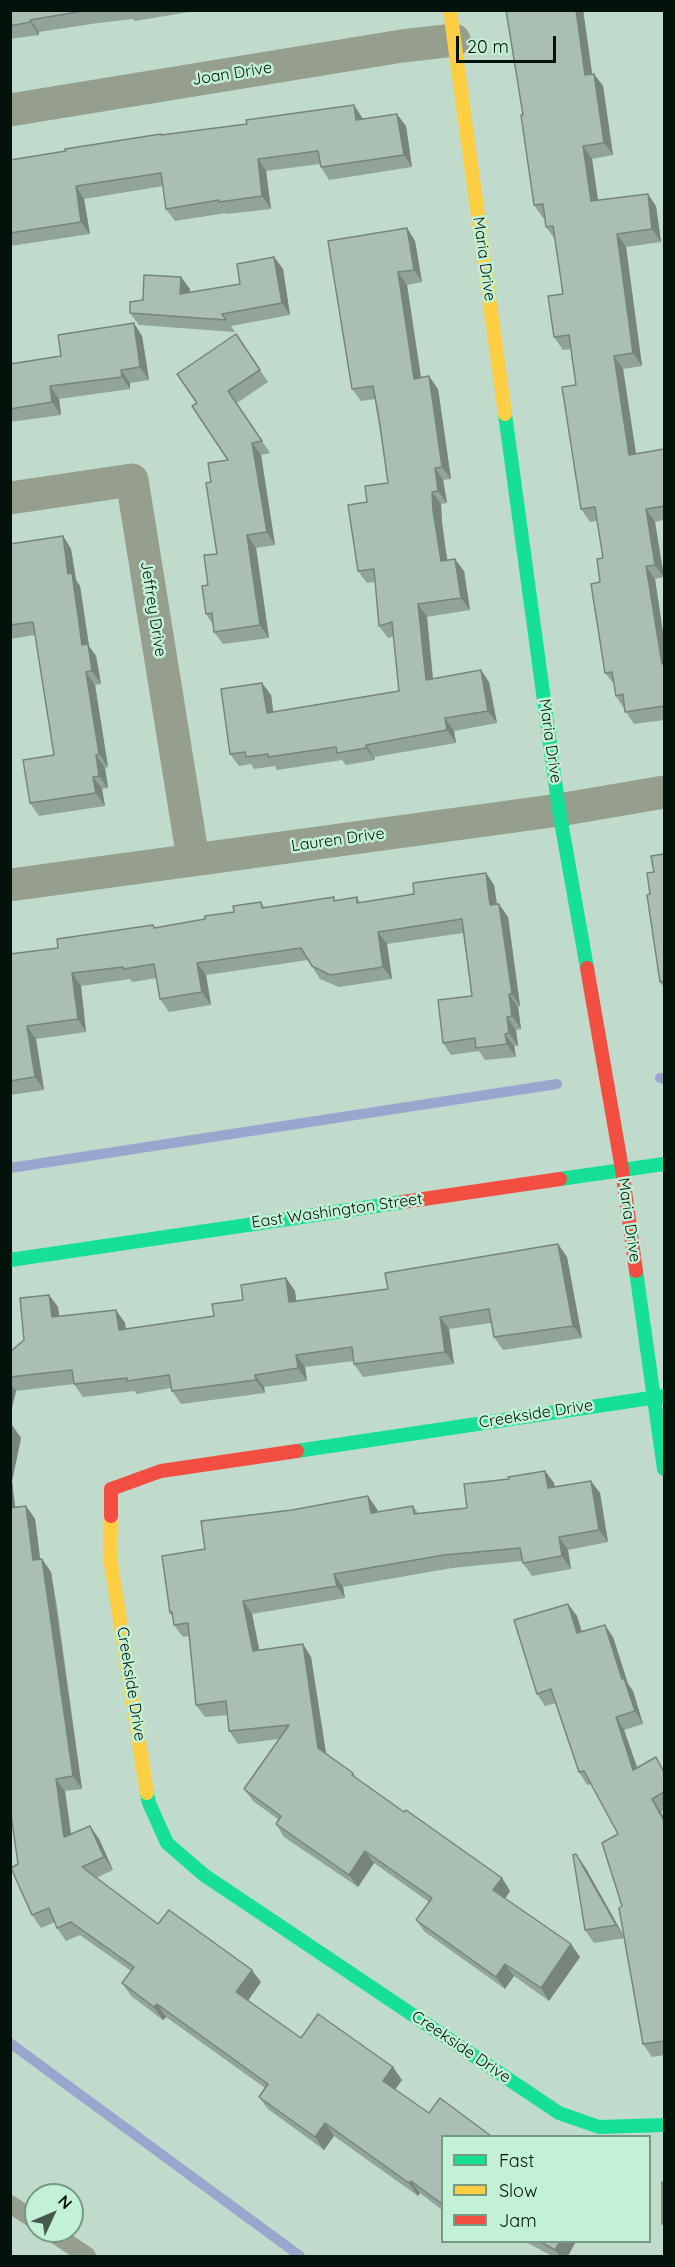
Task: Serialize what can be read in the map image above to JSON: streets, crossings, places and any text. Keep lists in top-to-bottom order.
{
  "streets": {
    "street": [
      "Joan Drive",
      "Maria Drive",
      "Jeffrey Drive",
      "Lauren Drive",
      "East Washington Street",
      "Creekside Drive"
    ]
  },
  "crossings": [
    ["Joan Drive", "Maria Drive"],
    ["Maria Drive", "Lauren Drive"],
    ["Maria Drive", "East Washington Street"],
    ["Maria Drive", "Creekside Drive"],
    ["Jeffrey Drive", "Lauren Drive"]
  ],
  "legend": ["Fast", "Slow", "Jam"],
  "scale_bar": "20 m",
  "north": "top right"
}
